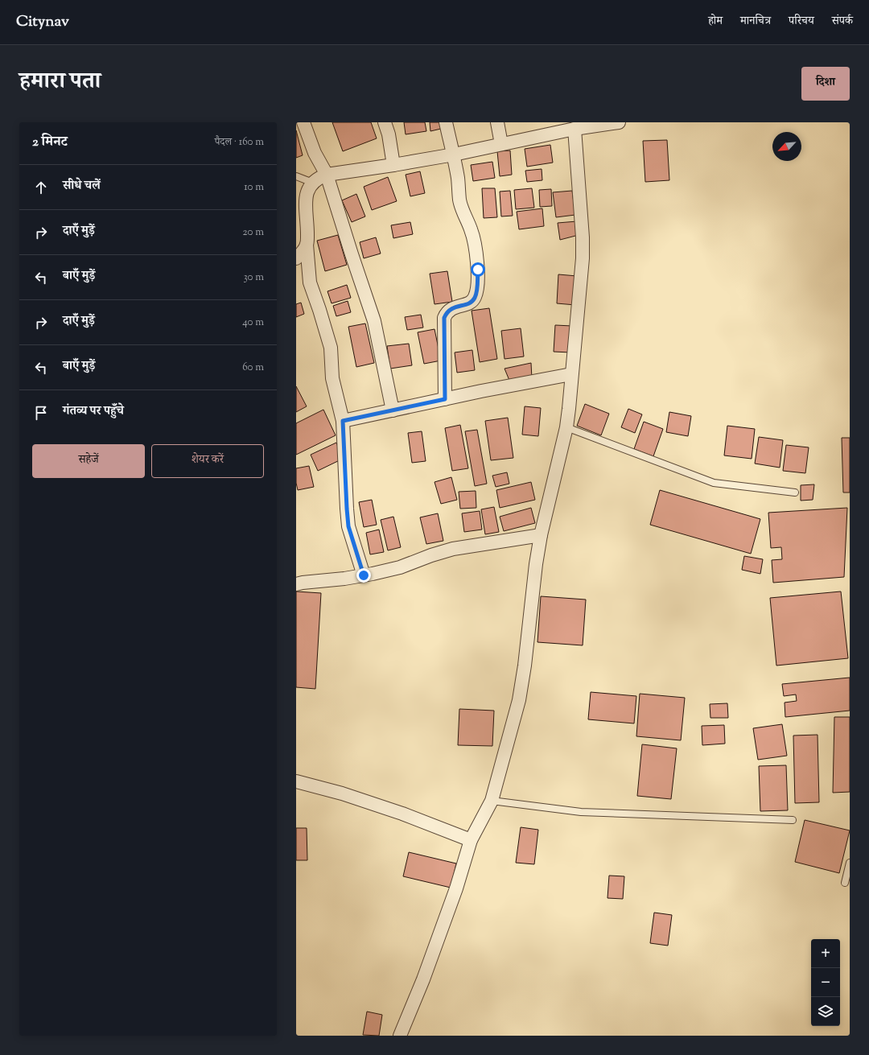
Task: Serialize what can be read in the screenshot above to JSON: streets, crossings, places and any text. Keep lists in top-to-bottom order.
{
  "north": "bottom left",
  "page": {
    "header": "Citynav",
    "nav": [
      "होम",
      "मानचित्र",
      "परिचय",
      "संपर्क"
    ],
    "title": "हमारा पता",
    "buttons": [
      "दिशा",
      ["सहेजें", "शेयर करें"]
    ],
    "heading": ["2 मिनट", "पैदल · 160 m"],
    "list": [
      ["सीधे चलें", "10 m"],
      ["दाएँ मुड़ें", "20 m"],
      ["बाएँ मुड़ें", "30 m"],
      ["दाएँ मुड़ें", "40 m"],
      ["बाएँ मुड़ें", "60 m"],
      "गंतव्य पर पहुँचे"
    ],
    "map_buttons": ["+", "−"]
  }
}
